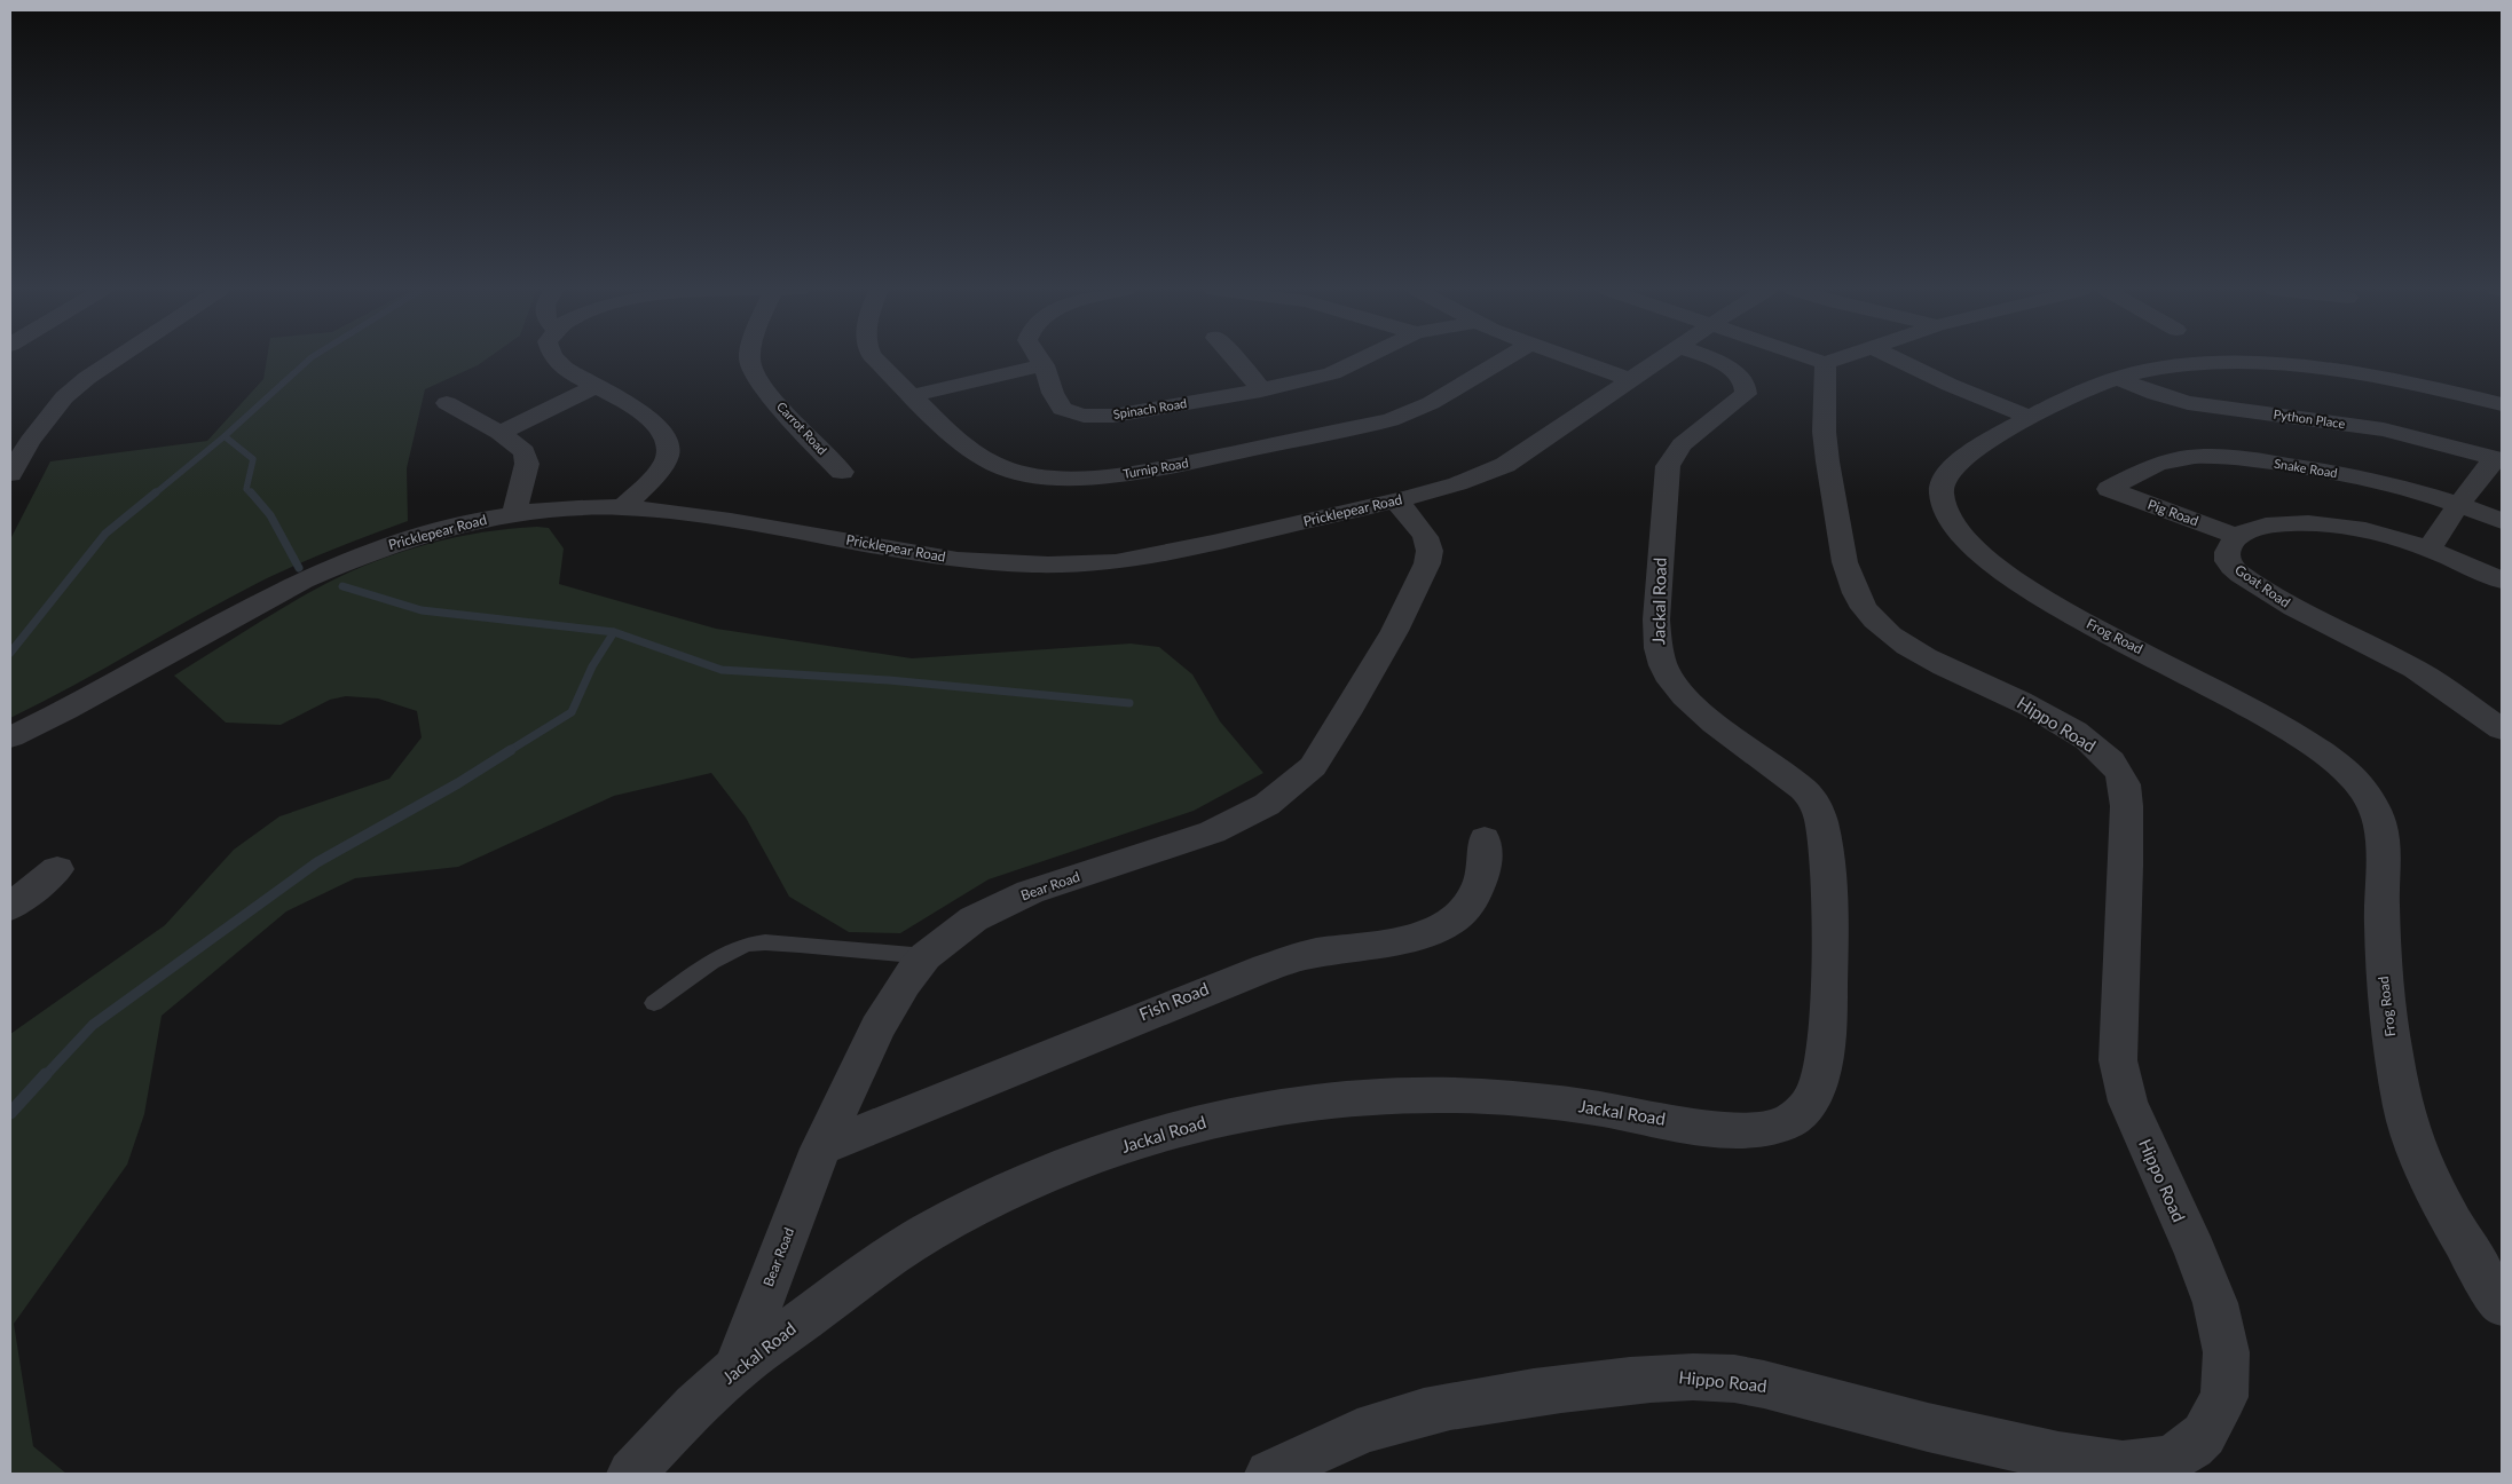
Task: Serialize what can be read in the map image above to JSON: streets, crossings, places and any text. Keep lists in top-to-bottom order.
{
  "streets": {
    "street": [
      "Spinach Road",
      "Python Place",
      "Carrot Road",
      "Turnip Road",
      "Snake Road",
      "Pricklepear Road",
      "Pig Road",
      "Goat Road",
      "Jackal Road",
      "Frog Road",
      "Hippo Road",
      "Bear Road",
      "Fish Road"
    ]
  },
  "crossings": [
    ["Python Place", "Frog Road"],
    ["Snake Road", "Pig Road"],
    ["Pricklepear Road", "Bear Road"],
    ["Pig Road", "Goat Road"],
    ["Jackal Road", "Bear Road"],
    ["Bear Road", "Fish Road"]
  ]
}
